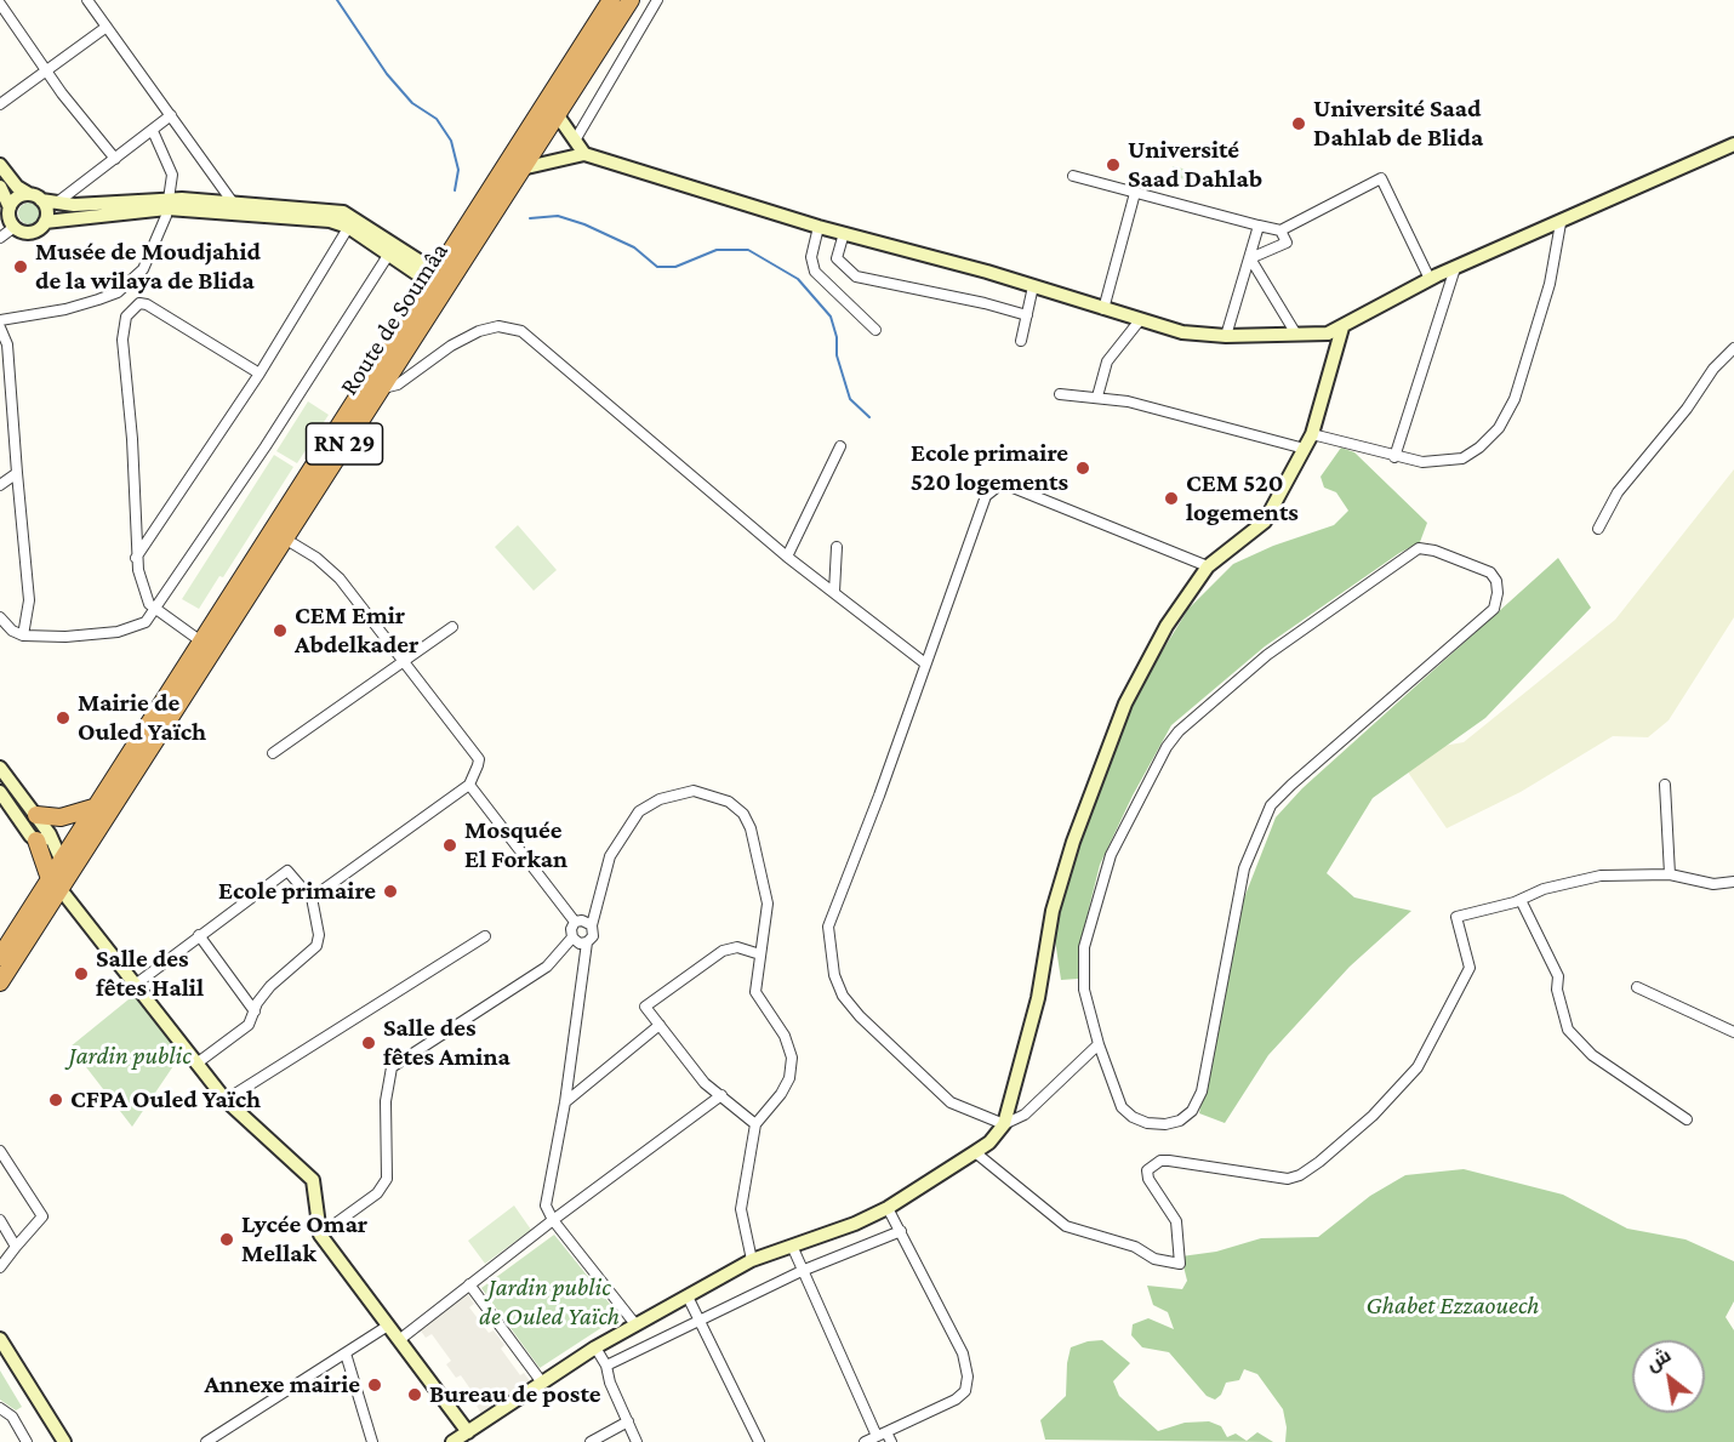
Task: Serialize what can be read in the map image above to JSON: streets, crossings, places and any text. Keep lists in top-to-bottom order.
{
  "streets": {
    "highway": ["Route de Soumâa", "RN 29"]
  },
  "crossings": [
    ["Route de Soumâa", "RN 29"]
  ],
  "parks": ["Jardin public", "Jardin public de Ouled Yaïch", "Ghabet Ezzaouech"],
  "places": [
    "Université Saad Dahlab de Blida",
    "Université Saad Dahlab",
    "Musée de Moudjahid de la wilaya de Blida",
    "Ecole primaire 520 logements",
    "CEM 520 logements",
    "CEM Emir Abdelkader",
    "Mairie de Ouled Yaïch",
    "Mosquée El Forkan",
    "Ecole primaire",
    "Salle des fêtes Halil",
    "Salle des fêtes Amina",
    "CFPA Ouled Yaïch",
    "Lycée Omar Mellak",
    "Annexe mairie",
    "Bureau de poste"
  ],
  "north": "top left"
}
